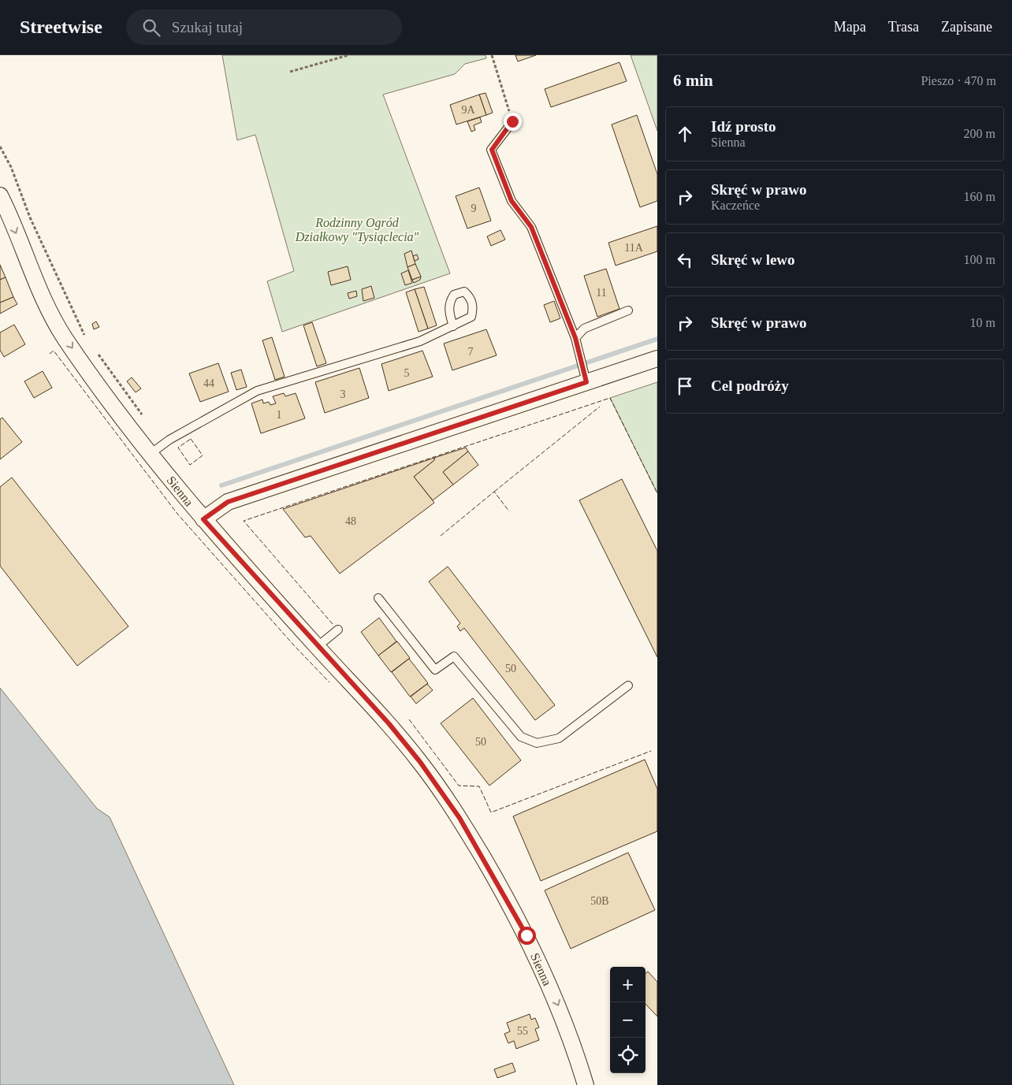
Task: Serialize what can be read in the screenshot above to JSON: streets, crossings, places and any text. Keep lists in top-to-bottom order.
{
  "streets": {
    "street": ["Sienna"]
  },
  "one_way": ["Sienna"],
  "parks": ["Rodzinny Ogród Działkowy \"Tysiąclecia\""],
  "house_numbers": [
    "9A",
    "9",
    "11A",
    "11",
    "7",
    "5",
    "44",
    "3",
    "1",
    "48",
    "50",
    "50",
    "50B",
    "55"
  ],
  "page": {
    "header": "Streetwise",
    "search": "Szukaj tutaj",
    "nav": ["Mapa", "Trasa", "Zapisane"],
    "heading": ["6 min", "Pieszo · 470 m"],
    "list": [
      ["Idź prosto", "Sienna", "200 m"],
      ["Skręć w prawo", "Kaczeńce", "160 m"],
      ["Skręć w lewo", "100 m"],
      ["Skręć w prawo", "10 m"],
      "Cel podróży"
    ],
    "map_buttons": ["+", "−"]
  }
}
